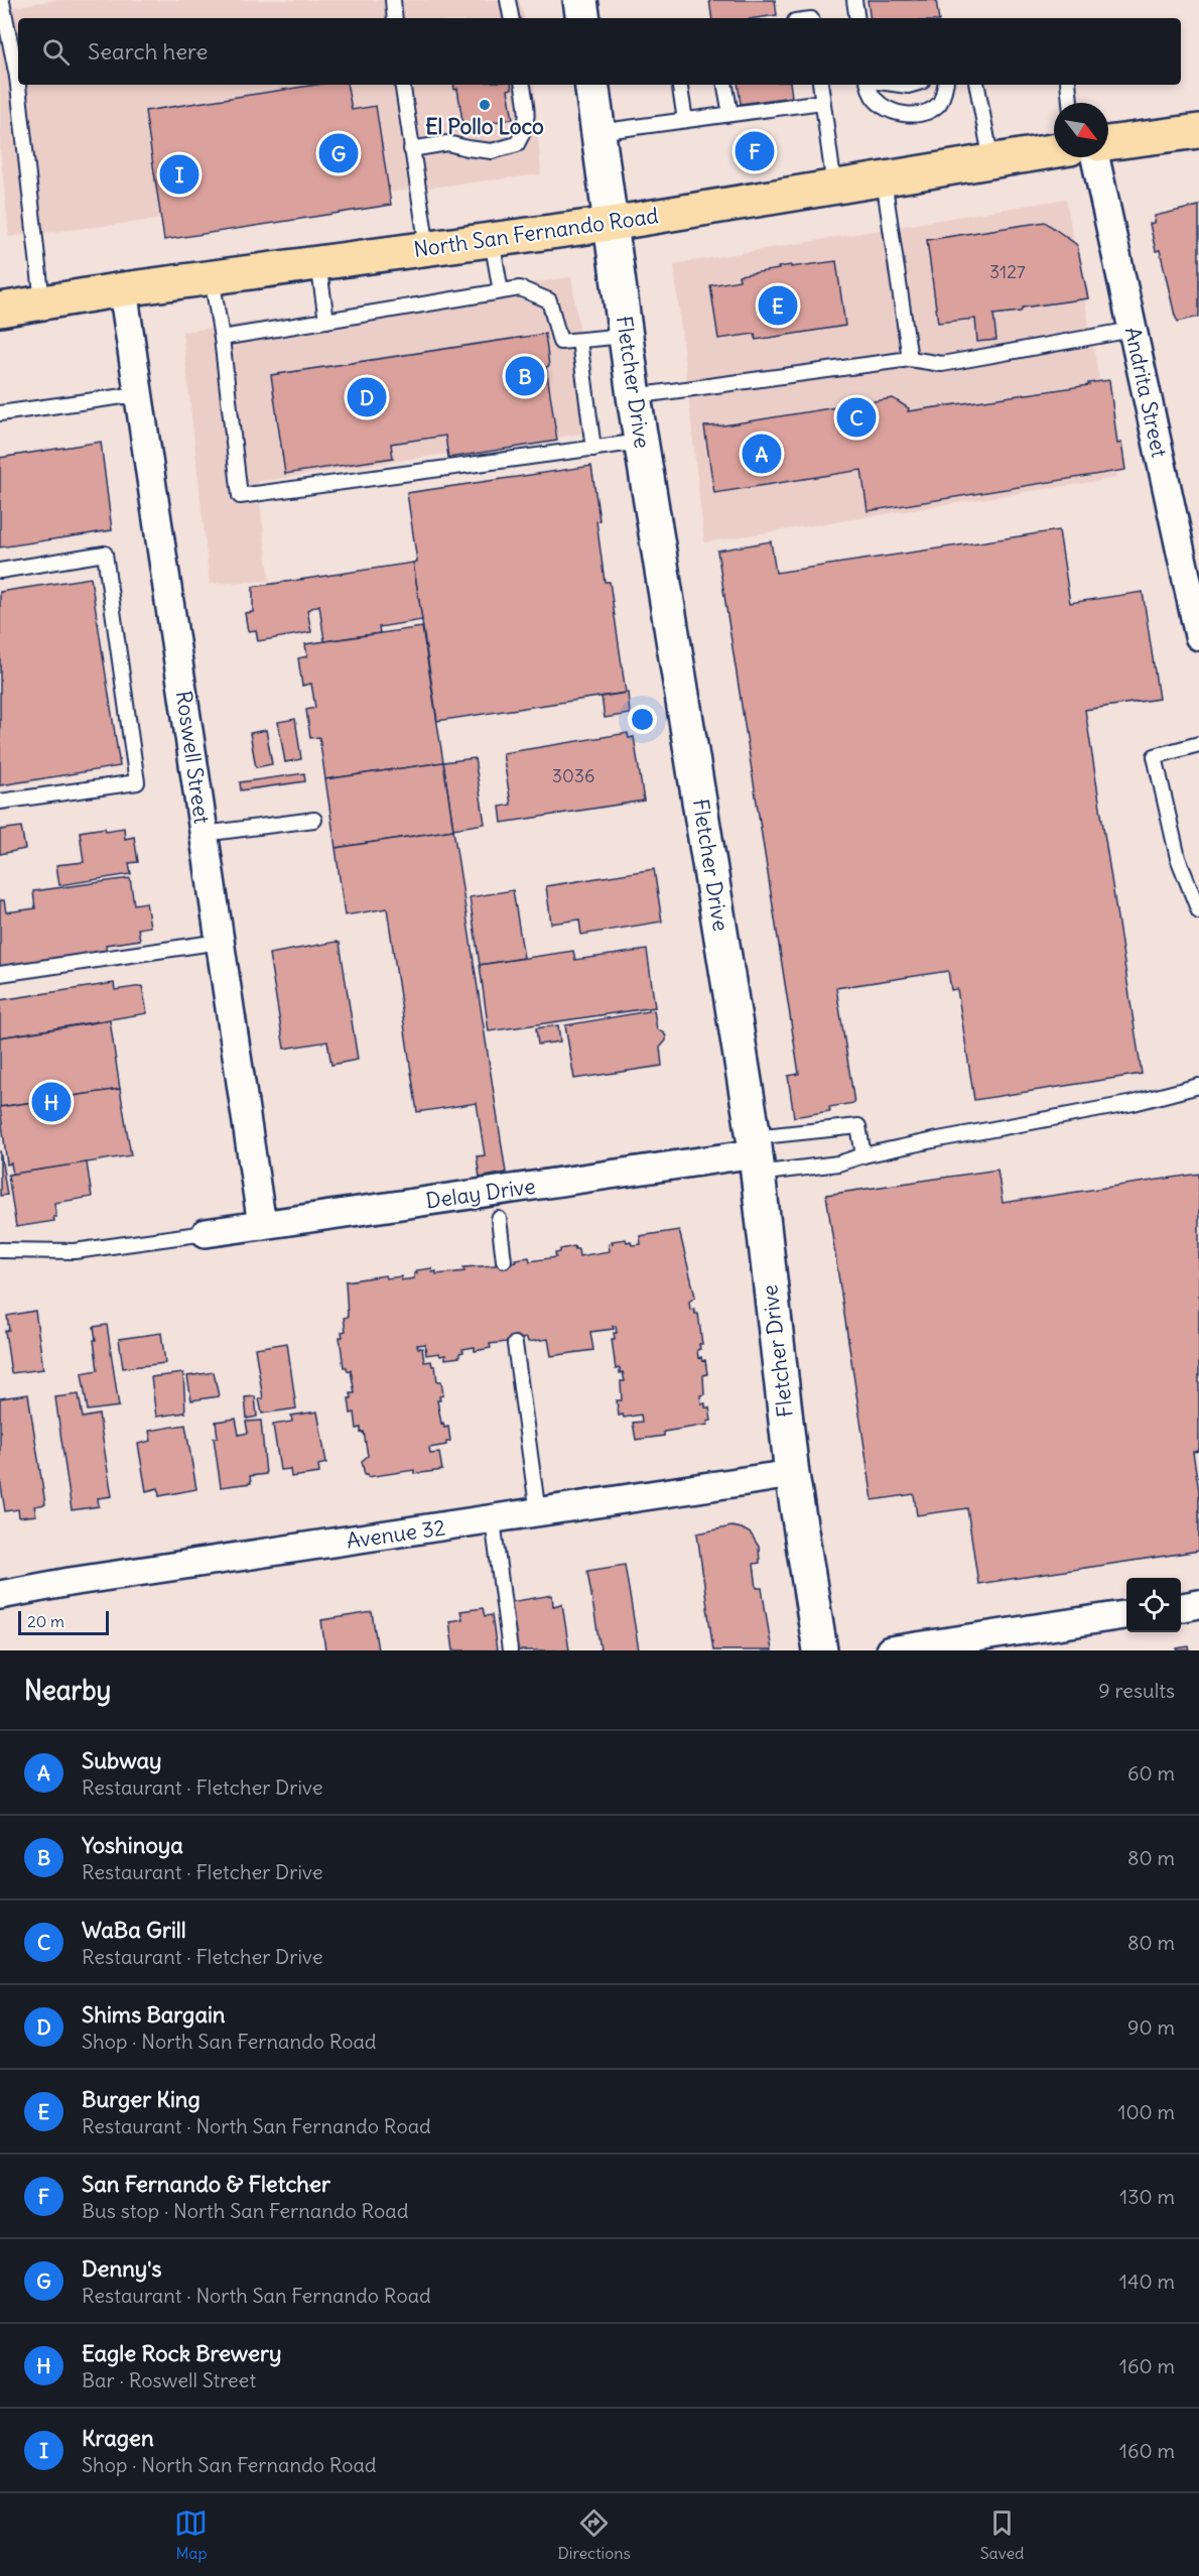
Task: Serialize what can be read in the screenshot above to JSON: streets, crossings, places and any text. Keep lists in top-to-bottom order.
{
  "streets": {
    "main road": ["North San Fernando Road", "Fletcher Drive"],
    "street": [
      "Andrita Street",
      "Roswell Street",
      "Delay Drive",
      "Avenue 32"
    ]
  },
  "crossings": [
    ["North San Fernando Road", "Fletcher Drive"],
    ["North San Fernando Road", "Roswell Street"],
    ["Fletcher Drive", "Delay Drive"],
    ["Fletcher Drive", "Avenue 32"],
    ["Roswell Street", "Delay Drive"]
  ],
  "places": ["El Pollo Loco"],
  "house_numbers": ["3127", "3036"],
  "scale_bar": "20 m",
  "north": "bottom right",
  "page": {
    "search": "Search here",
    "pins": [
      "F",
      "G",
      "I",
      "E",
      "B",
      "D",
      "C",
      "A",
      "H"
    ],
    "scale": "20 m",
    "heading": ["Nearby", "9 results"],
    "list": [
      {
        "mark": "A",
        "name": "Subway",
        "note": "Restaurant · Fletcher Drive",
        "value": "60 m"
      },
      {
        "mark": "B",
        "name": "Yoshinoya",
        "note": "Restaurant · Fletcher Drive",
        "value": "80 m"
      },
      {
        "mark": "C",
        "name": "WaBa Grill",
        "note": "Restaurant · Fletcher Drive",
        "value": "80 m"
      },
      {
        "mark": "D",
        "name": "Shims Bargain",
        "note": "Shop · North San Fernando Road",
        "value": "90 m"
      },
      {
        "mark": "E",
        "name": "Burger King",
        "note": "Restaurant · North San Fernando Road",
        "value": "100 m"
      },
      {
        "mark": "F",
        "name": "San Fernando & Fletcher",
        "note": "Bus stop · North San Fernando Road",
        "value": "130 m"
      },
      {
        "mark": "G",
        "name": "Denny's",
        "note": "Restaurant · North San Fernando Road",
        "value": "140 m"
      },
      {
        "mark": "H",
        "name": "Eagle Rock Brewery",
        "note": "Bar · Roswell Street",
        "value": "160 m"
      },
      {
        "mark": "I",
        "name": "Kragen",
        "note": "Shop · North San Fernando Road",
        "value": "160 m"
      }
    ],
    "nav": ["Map", "Directions", "Saved"]
  }
}
